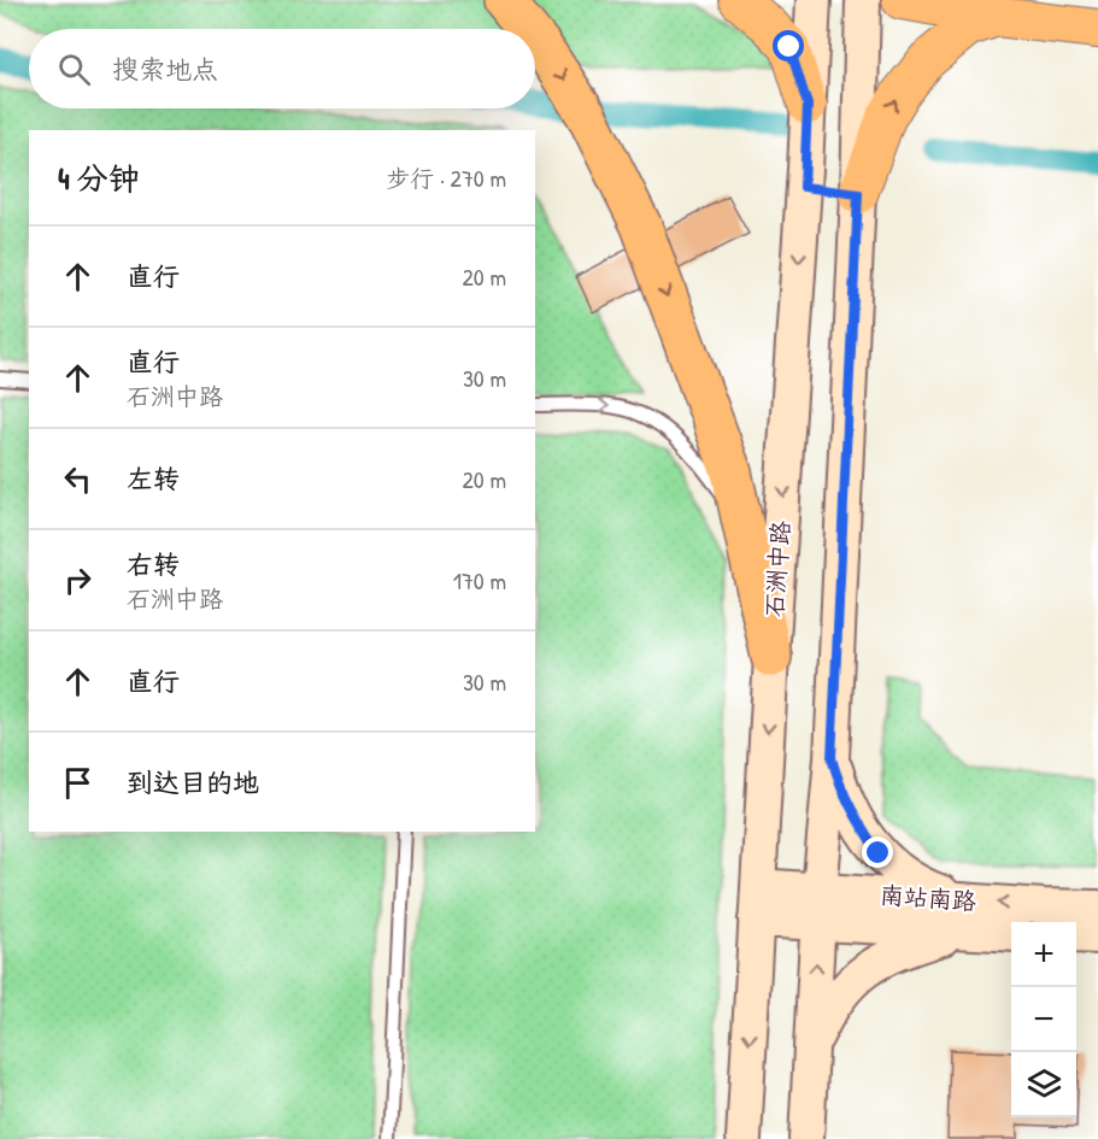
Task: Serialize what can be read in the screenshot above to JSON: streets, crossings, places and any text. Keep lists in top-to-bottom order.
{
  "streets": {
    "main road": ["石洲中路", "南站南路"]
  },
  "crossings": [
    ["石洲中路", "南站南路"]
  ],
  "page": {
    "search": "搜索地点",
    "heading": ["4 分钟", "步行 · 270 m"],
    "list": [
      ["直行", "20 m"],
      ["直行", "石洲中路", "30 m"],
      ["左转", "20 m"],
      ["右转", "石洲中路", "170 m"],
      ["直行", "30 m"],
      "到达目的地"
    ],
    "map_buttons": ["+", "−"]
  }
}
